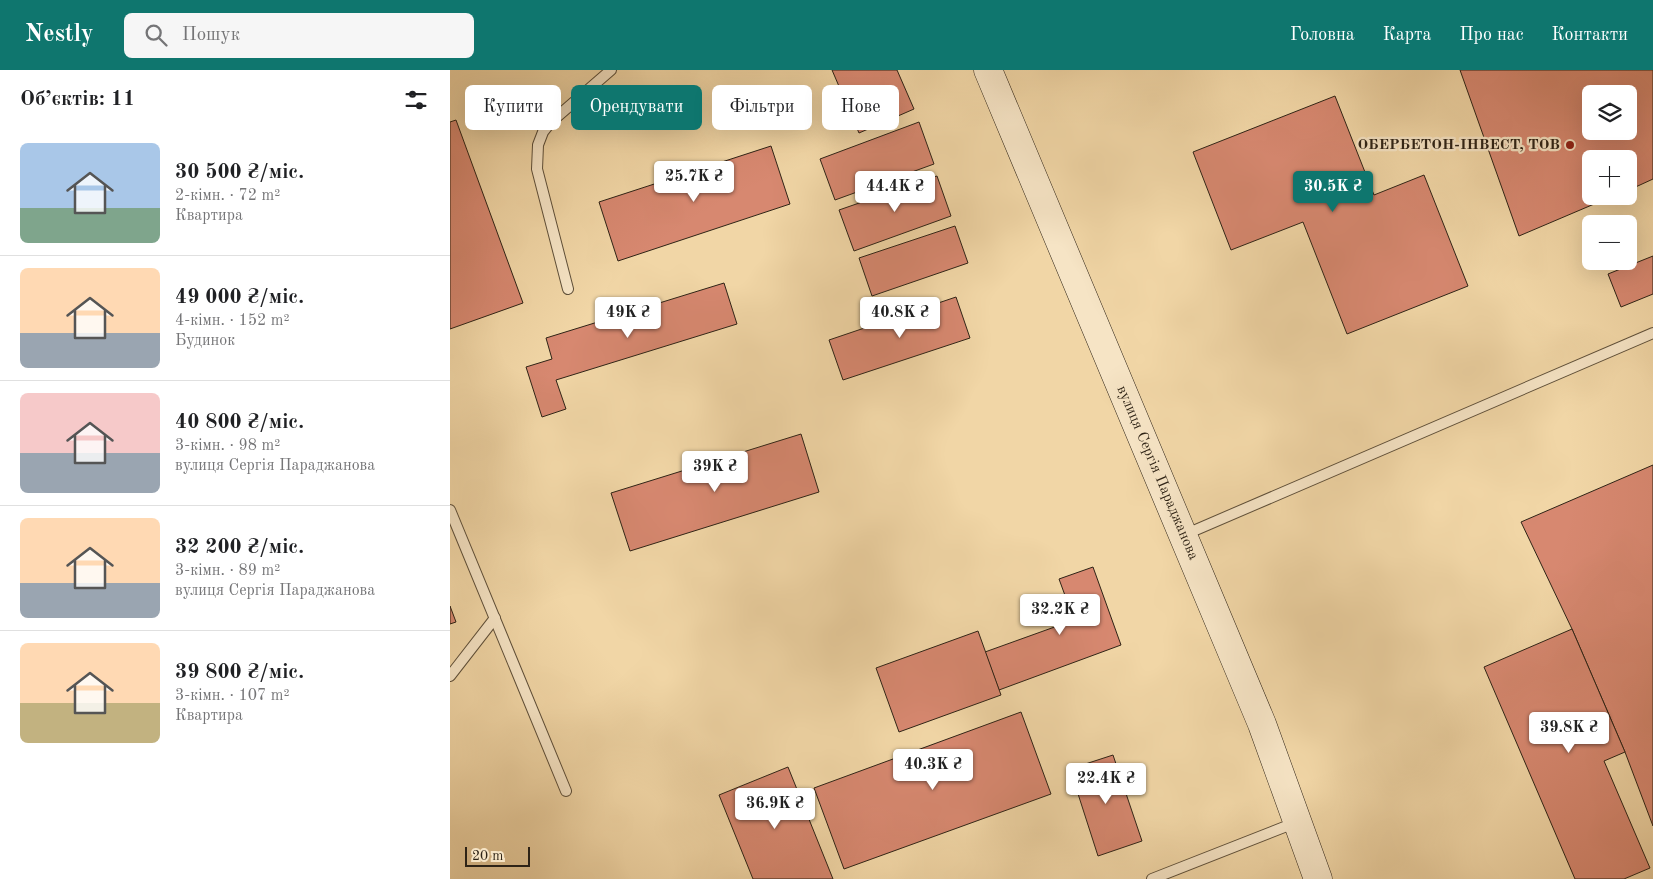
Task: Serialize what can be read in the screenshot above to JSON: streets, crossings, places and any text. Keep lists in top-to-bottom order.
{
  "streets": {
    "main road": ["вулиця Сергія Параджанова"]
  },
  "places": ["ОБЕРБЕТОН-ІНВЕСТ, ТОВ"],
  "scale_bar": "20 m",
  "page": {
    "header": "Nestly",
    "search": "Пошук",
    "nav": [
      "Головна",
      "Карта",
      "Про нас",
      "Контакти"
    ],
    "heading": "Об’єктів: 11",
    "map_buttons": ["+", "−"],
    "chip": [
      "Купити",
      "Орендувати",
      "Фільтри",
      "Нове"
    ],
    "list": [
      {
        "name": "30 500 ₴/міс.",
        "note": "2-кімн. · 72 m² · Квартира"
      },
      {
        "name": "49 000 ₴/міс.",
        "note": "4-кімн. · 152 m² · Будинок"
      },
      {
        "name": "40 800 ₴/міс.",
        "note": "3-кімн. · 98 m² · вулиця Сергія Параджанова"
      },
      {
        "name": "32 200 ₴/міс.",
        "note": "3-кімн. · 89 m² · вулиця Сергія Параджанова"
      },
      {
        "name": "39 800 ₴/міс.",
        "note": "3-кімн. · 107 m² · Квартира"
      }
    ],
    "price": [
      "25.7K ₴",
      "44.4K ₴",
      "30.5K ₴",
      "49K ₴",
      "40.8K ₴",
      "39K ₴",
      "32.2K ₴",
      "39.8K ₴",
      "40.3K ₴",
      "22.4K ₴",
      "36.9K ₴"
    ],
    "scale": "20 m"
  }
}
